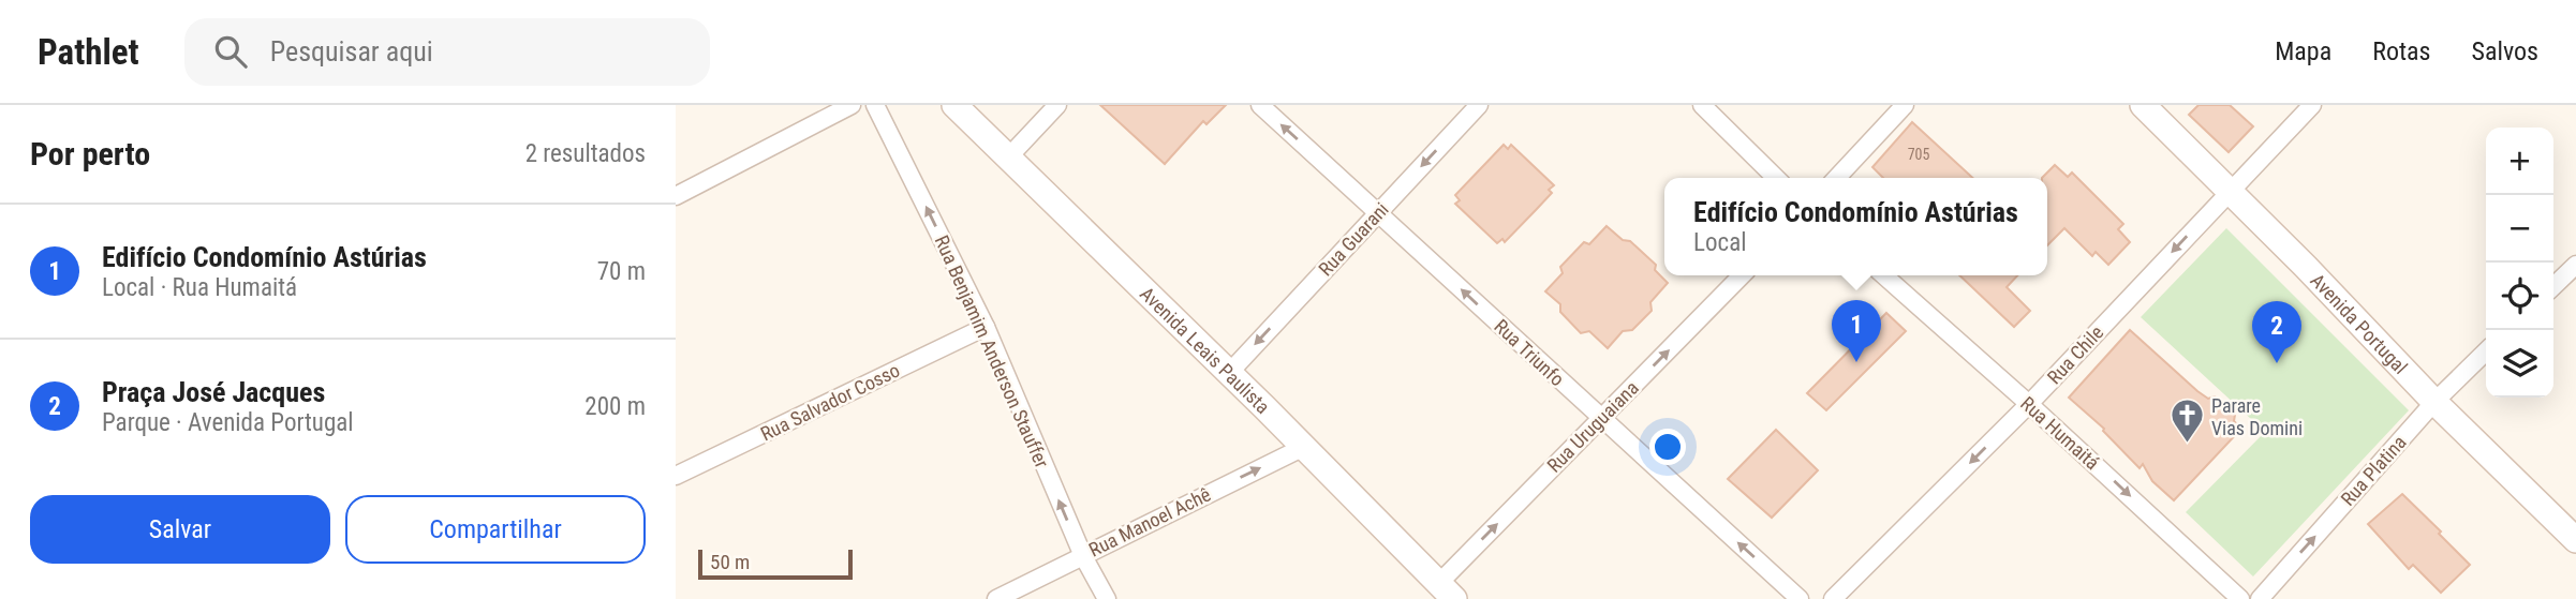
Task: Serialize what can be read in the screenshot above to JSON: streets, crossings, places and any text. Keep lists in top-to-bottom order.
{
  "streets": {
    "street": [
      "Rua Guarani",
      "Avenida Portugal",
      "Avenida Leais Paulista",
      "Rua Benjamim Anderson Stauffer",
      "Rua Triunfo",
      "Rua Chile",
      "Rua Salvador Cosso",
      "Rua Uruguaiana",
      "Rua Humaitá",
      "Rua Platina",
      "Rua Manoel Achê"
    ]
  },
  "crossings": [
    ["Rua Guarani", "Avenida Leais Paulista"],
    ["Rua Guarani", "Rua Triunfo"],
    ["Avenida Portugal", "Rua Chile"],
    ["Avenida Portugal", "Rua Platina"],
    ["Avenida Leais Paulista", "Rua Uruguaiana"],
    ["Avenida Leais Paulista", "Rua Manoel Achê"],
    ["Rua Benjamim Anderson Stauffer", "Rua Salvador Cosso"],
    ["Rua Benjamim Anderson Stauffer", "Rua Manoel Achê"],
    ["Rua Triunfo", "Rua Uruguaiana"],
    ["Rua Chile", "Rua Humaitá"]
  ],
  "one_way": [
    "Rua Guarani",
    "Rua Benjamim Anderson Stauffer",
    "Rua Triunfo",
    "Rua Chile",
    "Rua Uruguaiana",
    "Rua Humaitá",
    "Rua Platina",
    "Rua Manoel Achê"
  ],
  "places": {
    "church": ["Parare Vias Domini"]
  },
  "house_numbers": ["705"],
  "scale_bar": "50 m",
  "page": {
    "header": "Pathlet",
    "search": "Pesquisar aqui",
    "nav": ["Mapa", "Rotas", "Salvos"],
    "heading": ["Por perto", "2 resultados"],
    "map_buttons": ["+", "−"],
    "popup": ["Edifício Condomínio Astúrias", "Local"],
    "list": [
      {
        "mark": "1",
        "name": "Edifício Condomínio Astúrias",
        "note": "Local · Rua Humaitá",
        "value": "70 m"
      },
      {
        "mark": "2",
        "name": "Praça José Jacques",
        "note": "Parque · Avenida Portugal",
        "value": "200 m"
      }
    ],
    "pins": ["1", "2"],
    "buttons": ["Salvar", "Compartilhar"],
    "scale": "50 m"
  }
}
